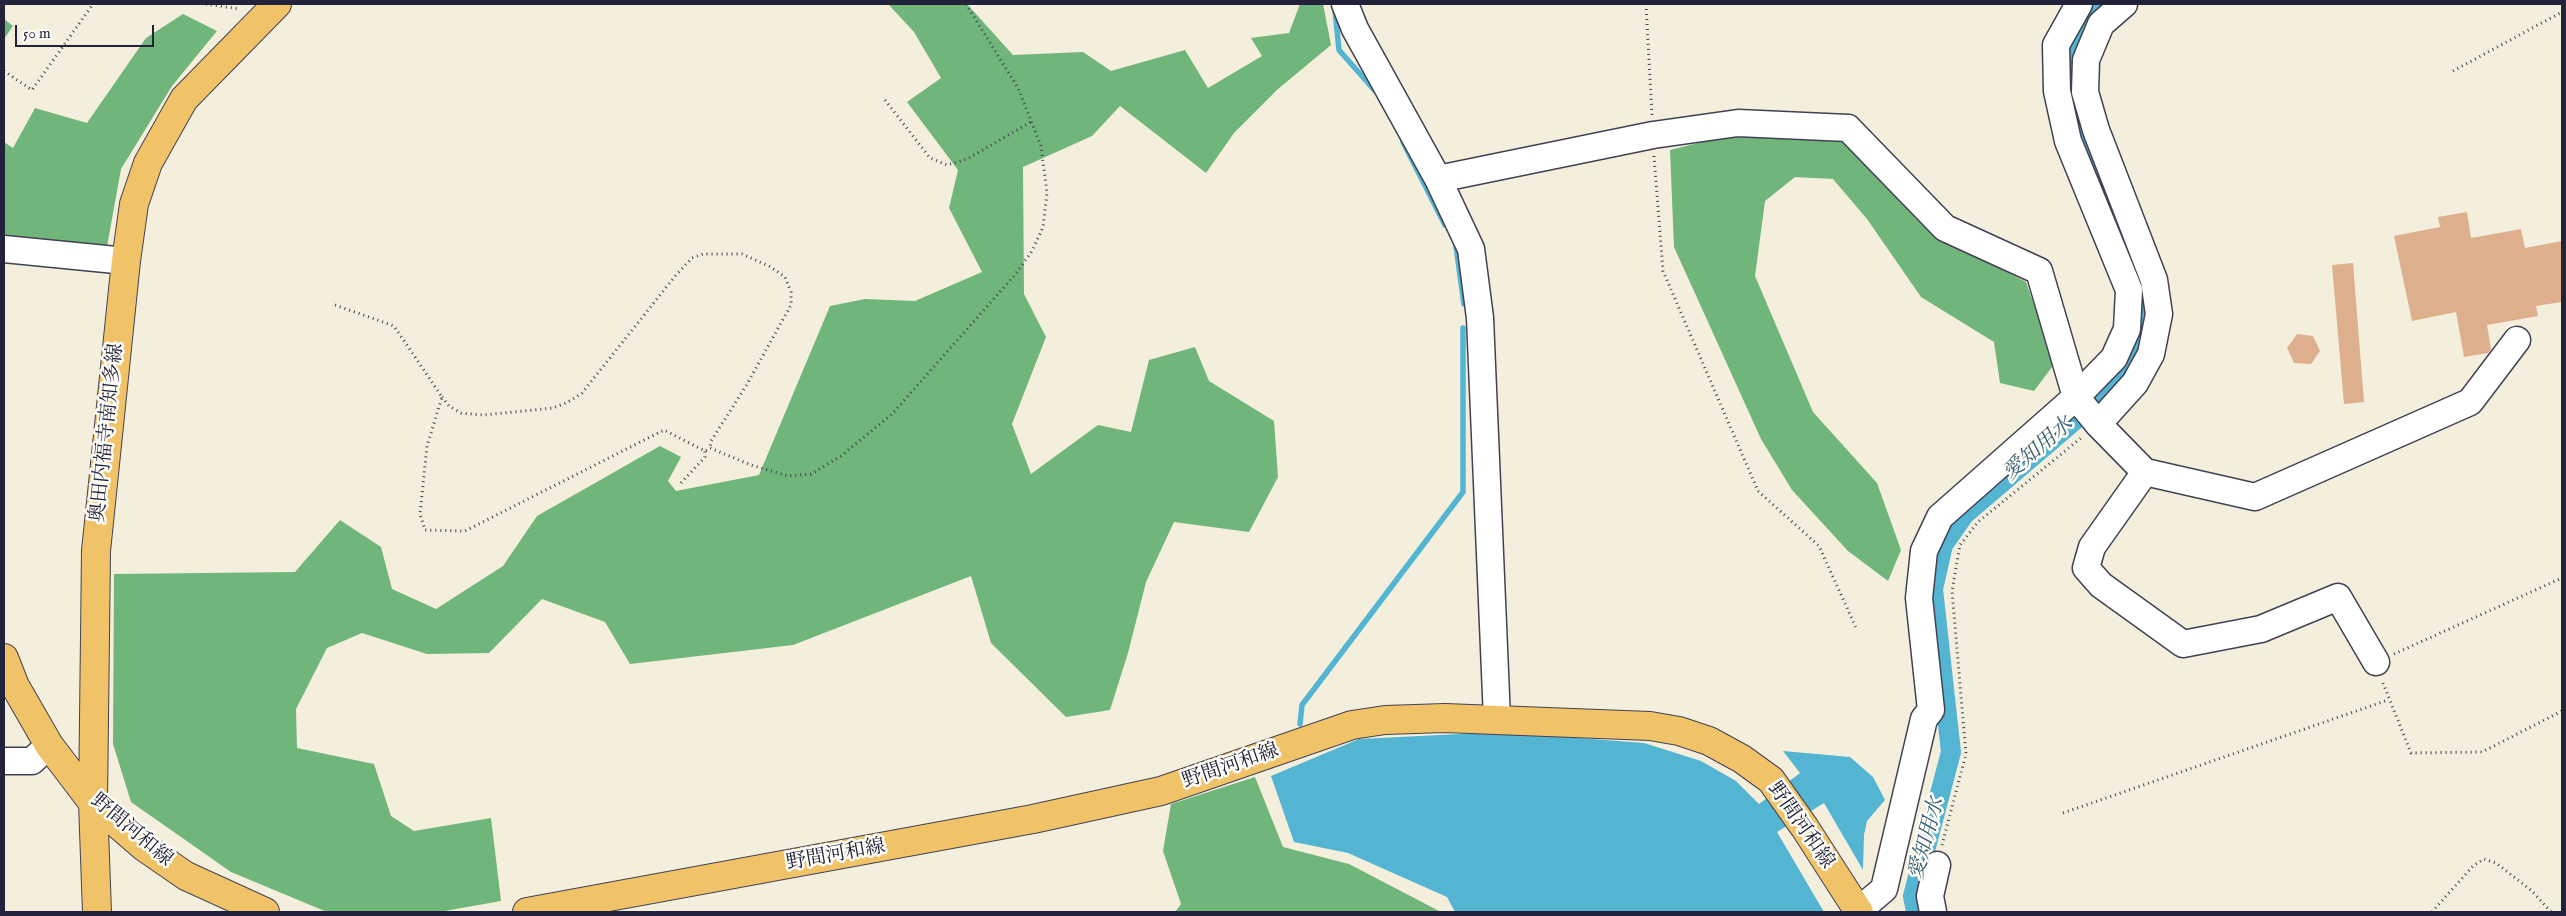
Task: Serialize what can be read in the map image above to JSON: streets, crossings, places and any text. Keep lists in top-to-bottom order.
{
  "streets": {
    "main road": ["奥田内福寺南知多線", "野間河和線"]
  },
  "crossings": [
    ["奥田内福寺南知多線", "野間河和線"]
  ],
  "water": ["愛知用水"],
  "scale_bar": "50 m"
}
